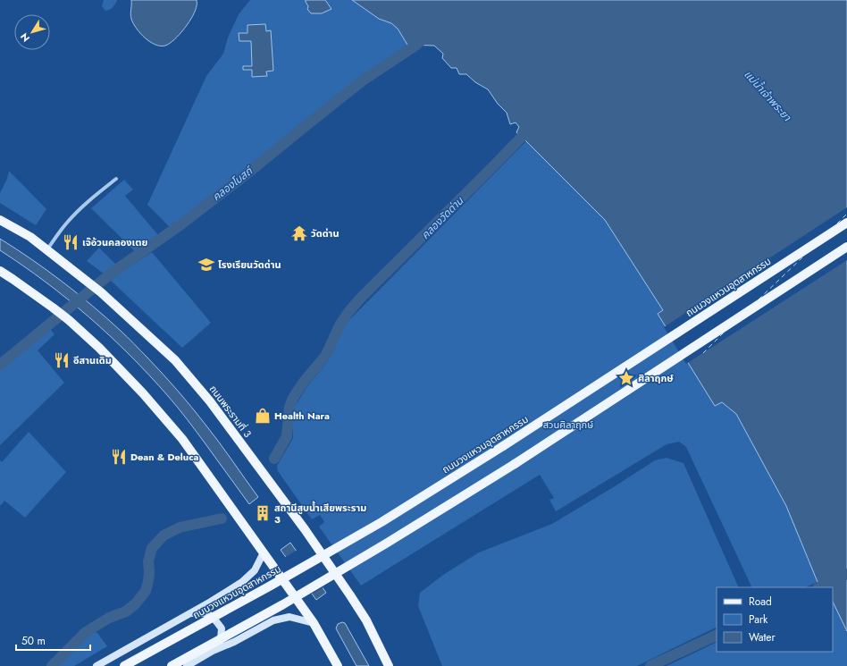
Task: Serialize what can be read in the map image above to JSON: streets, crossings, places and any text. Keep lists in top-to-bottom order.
{
  "streets": {
    "main road": ["ถนนวงแหวนอุตสาหกรรม", "ถนนพระรามที่ 3"]
  },
  "water": ["แม่น้ำเจ้าพระยา", "คลองโบสถ์", "คลองวัดด่าน"],
  "parks": ["สวนศิลาฤกษ์"],
  "places": {
    "temple": ["วัดด่าน"],
    "restaurant": ["เจ๊อ้วนคลองเตย", "อีสานเดิม", "Dean & Deluca"],
    "school or university": ["โรงเรียนวัดด่าน"],
    "place": ["ศิลาฤกษ์"],
    "shop": ["Health Nara"],
    "building": ["สถานีสูบน้ำเสียพระราม 3"]
  },
  "legend": ["Road", "Park", "Water"],
  "scale_bar": "50 m",
  "north": "bottom left"
}
